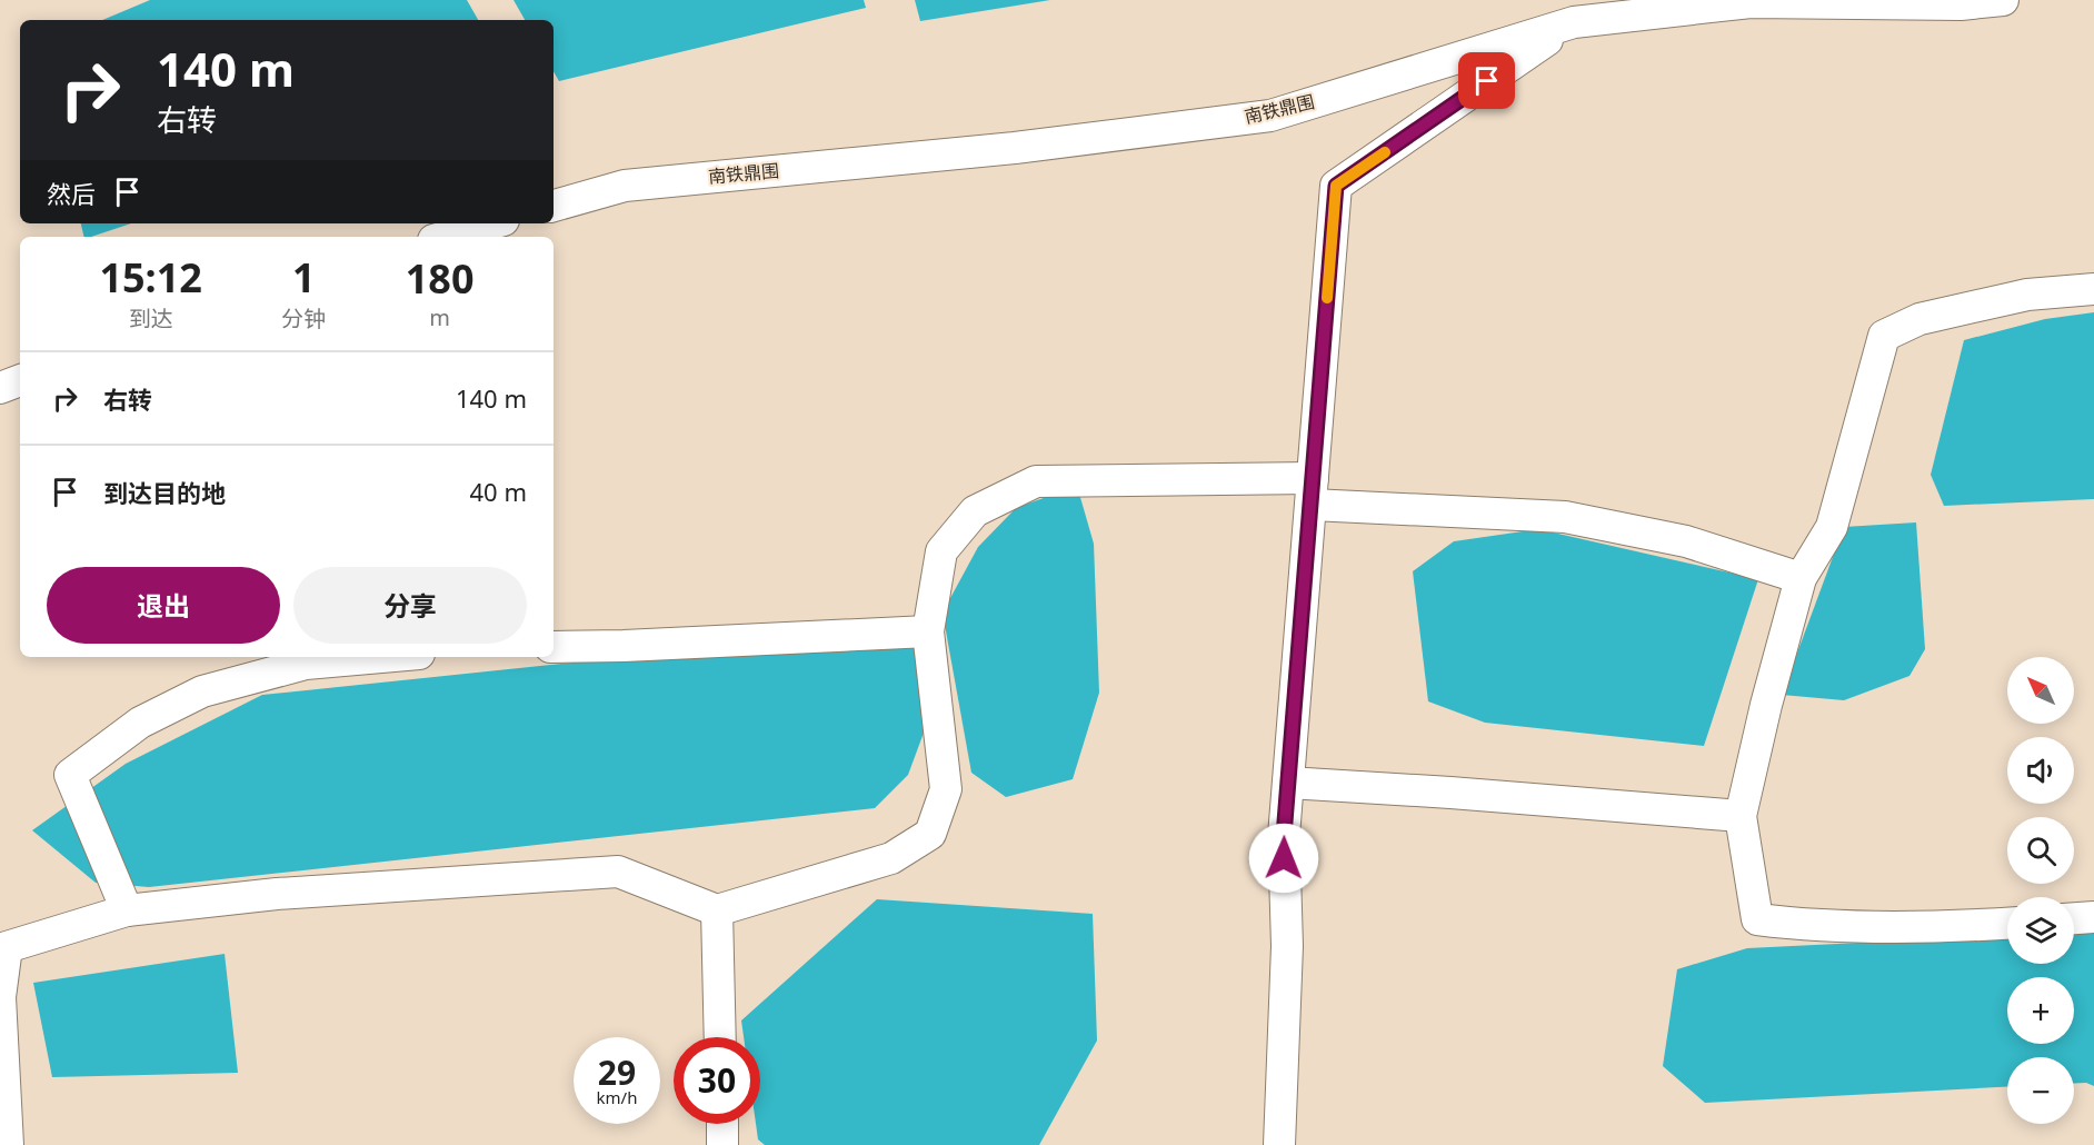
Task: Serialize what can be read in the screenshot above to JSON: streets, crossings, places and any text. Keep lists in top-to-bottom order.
{
  "streets": {
    "street": ["南铁鼎围"]
  },
  "north": "top left",
  "page": {
    "turn": ["140 m", "右转"],
    "then": "然后",
    "eta": [
      "15:12",
      "到达",
      "1",
      "分钟",
      "180",
      "m"
    ],
    "list": [
      {
        "name": "右转",
        "value": "140 m"
      },
      {
        "name": "到达目的地",
        "value": "40 m"
      }
    ],
    "buttons": ["退出", "分享"],
    "map_buttons": ["+", "−"],
    "speed": "29 km/h",
    "limit": "30"
  }
}
